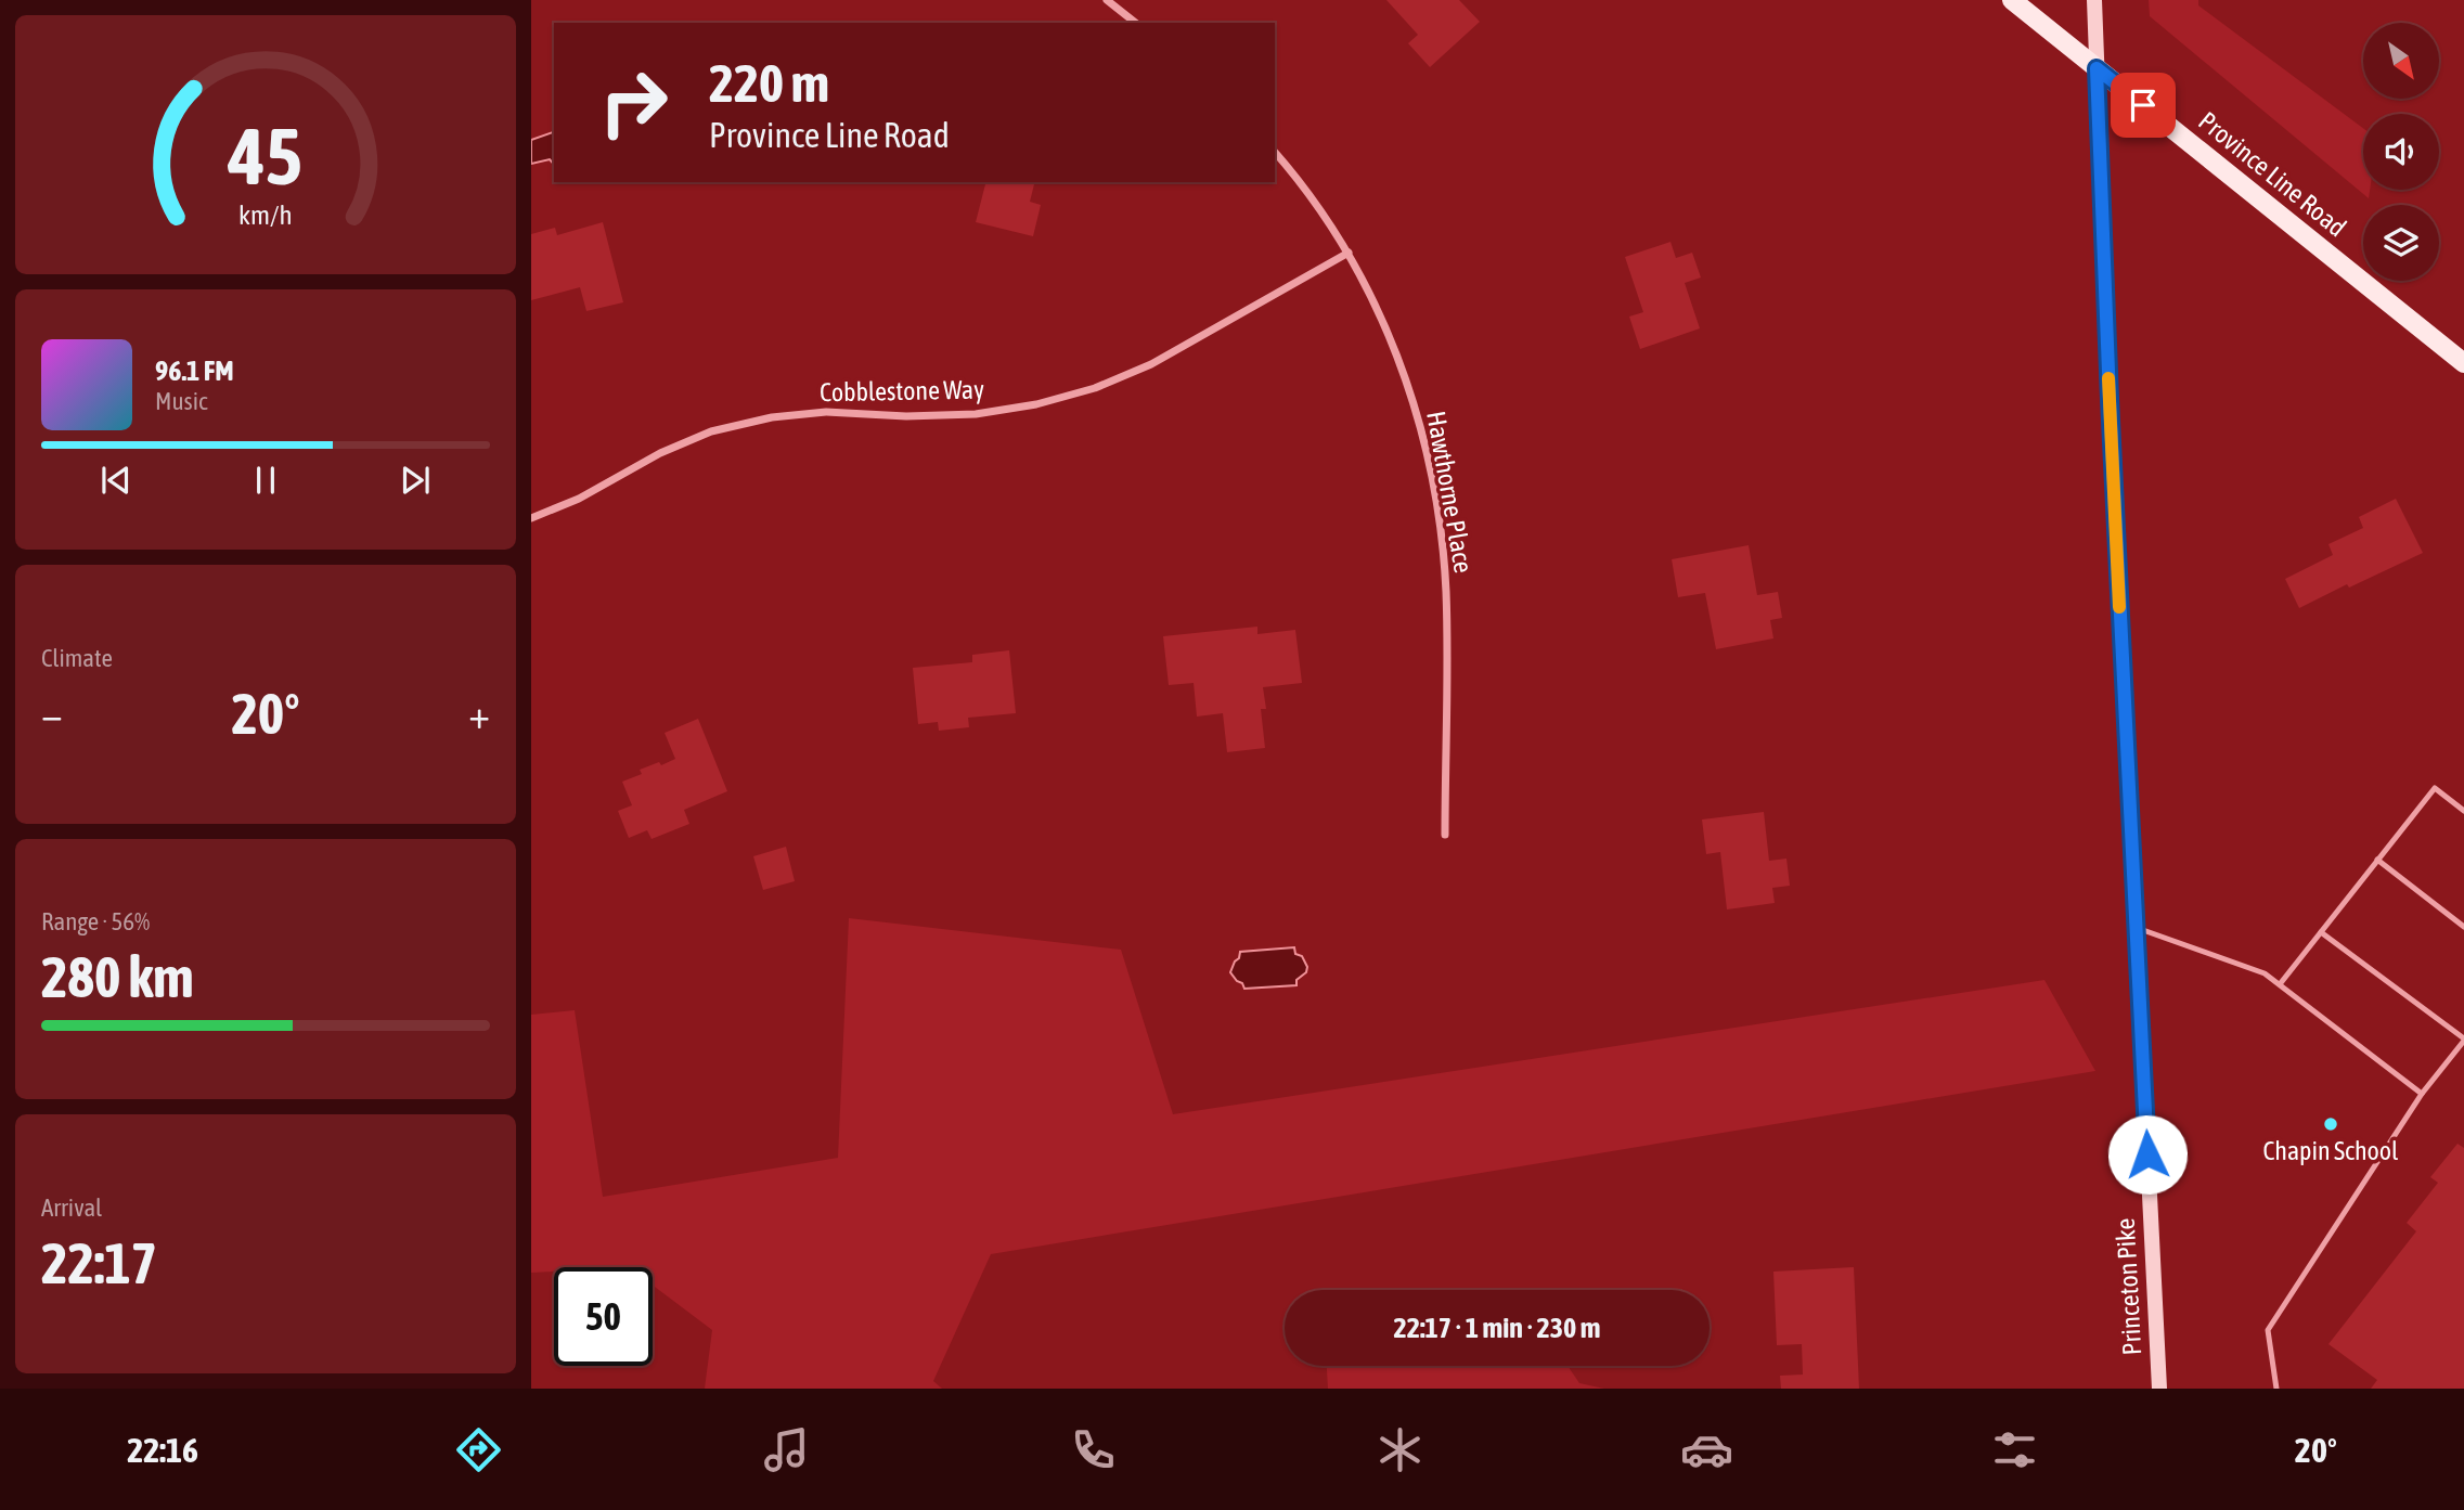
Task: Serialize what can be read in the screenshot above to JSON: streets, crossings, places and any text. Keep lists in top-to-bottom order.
{
  "streets": {
    "main road": ["Province Line Road", "Princeton Pike"],
    "street": ["Cobblestone Way", "Hawthorne Place"]
  },
  "crossings": [
    ["Province Line Road", "Princeton Pike"],
    ["Cobblestone Way", "Hawthorne Place"]
  ],
  "places": ["Chapin School"],
  "north": "bottom right",
  "page": {
    "turn": ["220 m", "Province Line Road"],
    "song": ["96.1 FM", "Music"],
    "tile": [
      "Climate",
      ["Range · 56%", "280 km"],
      ["Arrival", "22:17"]
    ],
    "heat": ["−", "20°", "+"],
    "limit": "50",
    "trip": "22:17 · 1 min · 230 m",
    "tabs": ["22:16", "20°"],
    "gauge": ["45", "km/h"]
  }
}
